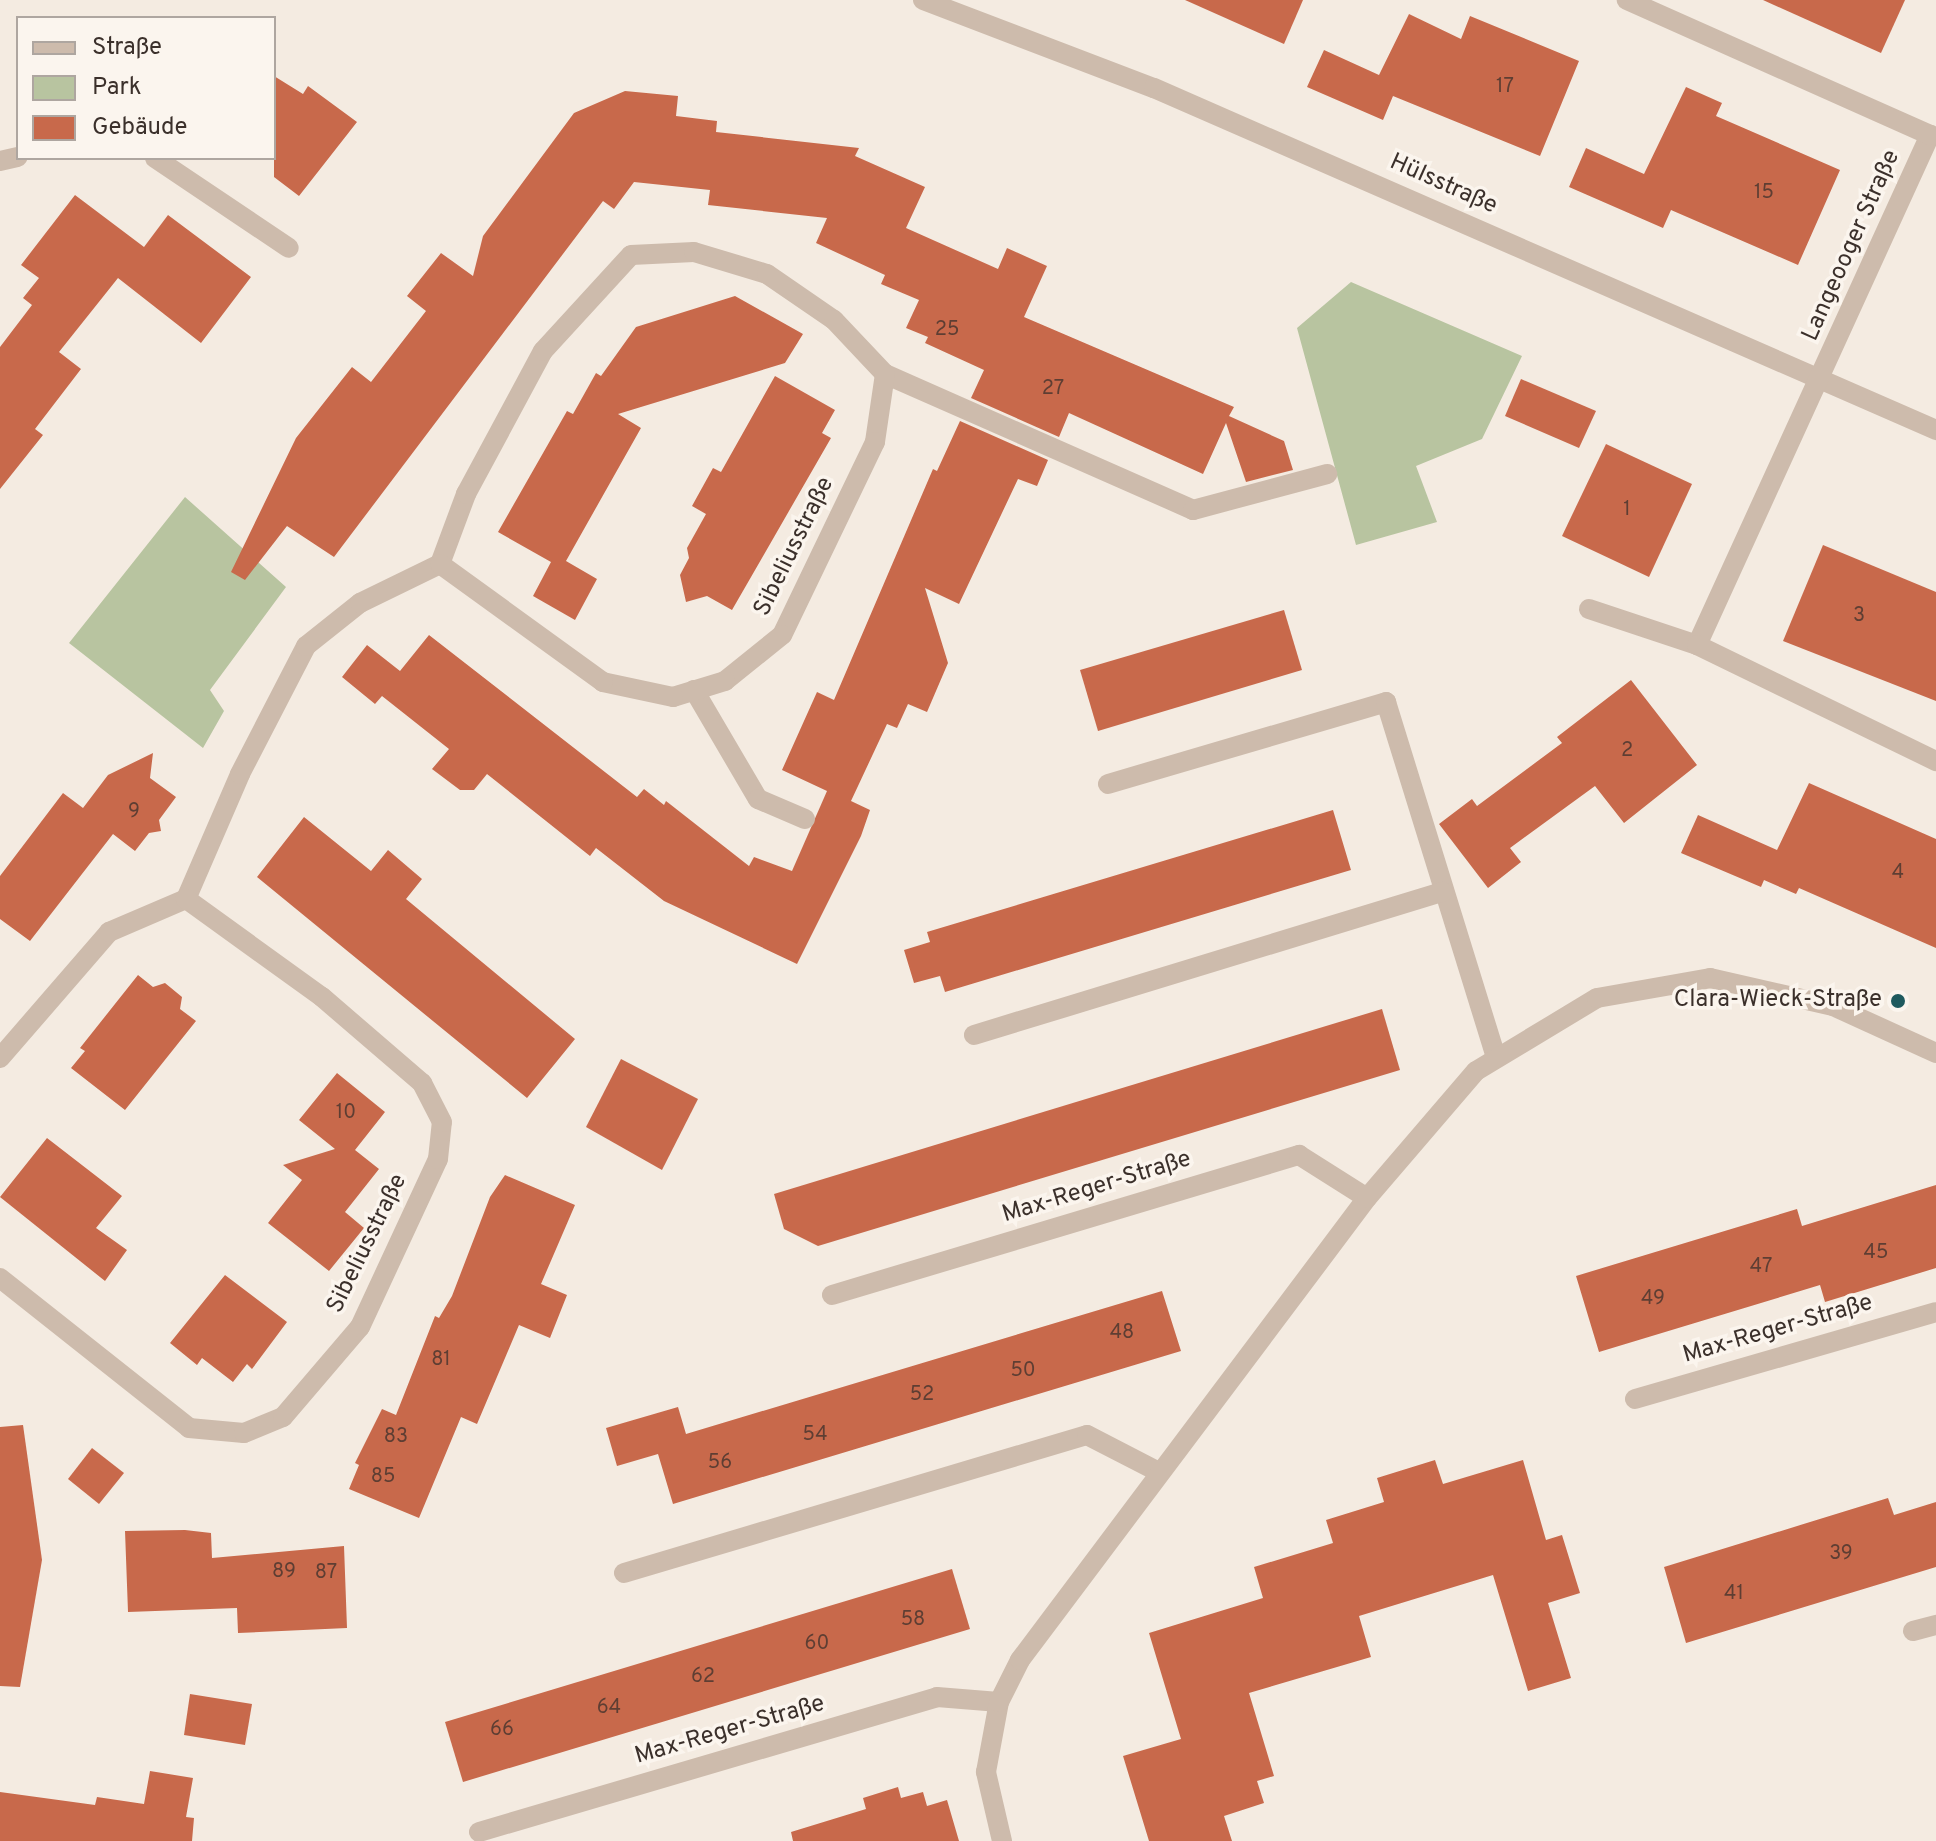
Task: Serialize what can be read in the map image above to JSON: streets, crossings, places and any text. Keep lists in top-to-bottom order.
{
  "streets": {
    "street": [
      "Hülsstraße",
      "Langeooger Straße",
      "Sibeliusstraße",
      "Max-Reger-Straße"
    ]
  },
  "crossings": [
    ["Hülsstraße", "Langeooger Straße"]
  ],
  "places": ["Clara-Wieck-Straße"],
  "house_numbers": [
    "17",
    "15",
    "25",
    "27",
    "1",
    "3",
    "2",
    "9",
    "4",
    "10",
    "45",
    "47",
    "49",
    "48",
    "81",
    "50",
    "52",
    "54",
    "83",
    "56",
    "85",
    "39",
    "89",
    "87",
    "41",
    "58",
    "60",
    "62",
    "64",
    "66"
  ],
  "legend": ["Straße", "Park", "Gebäude"]
}
